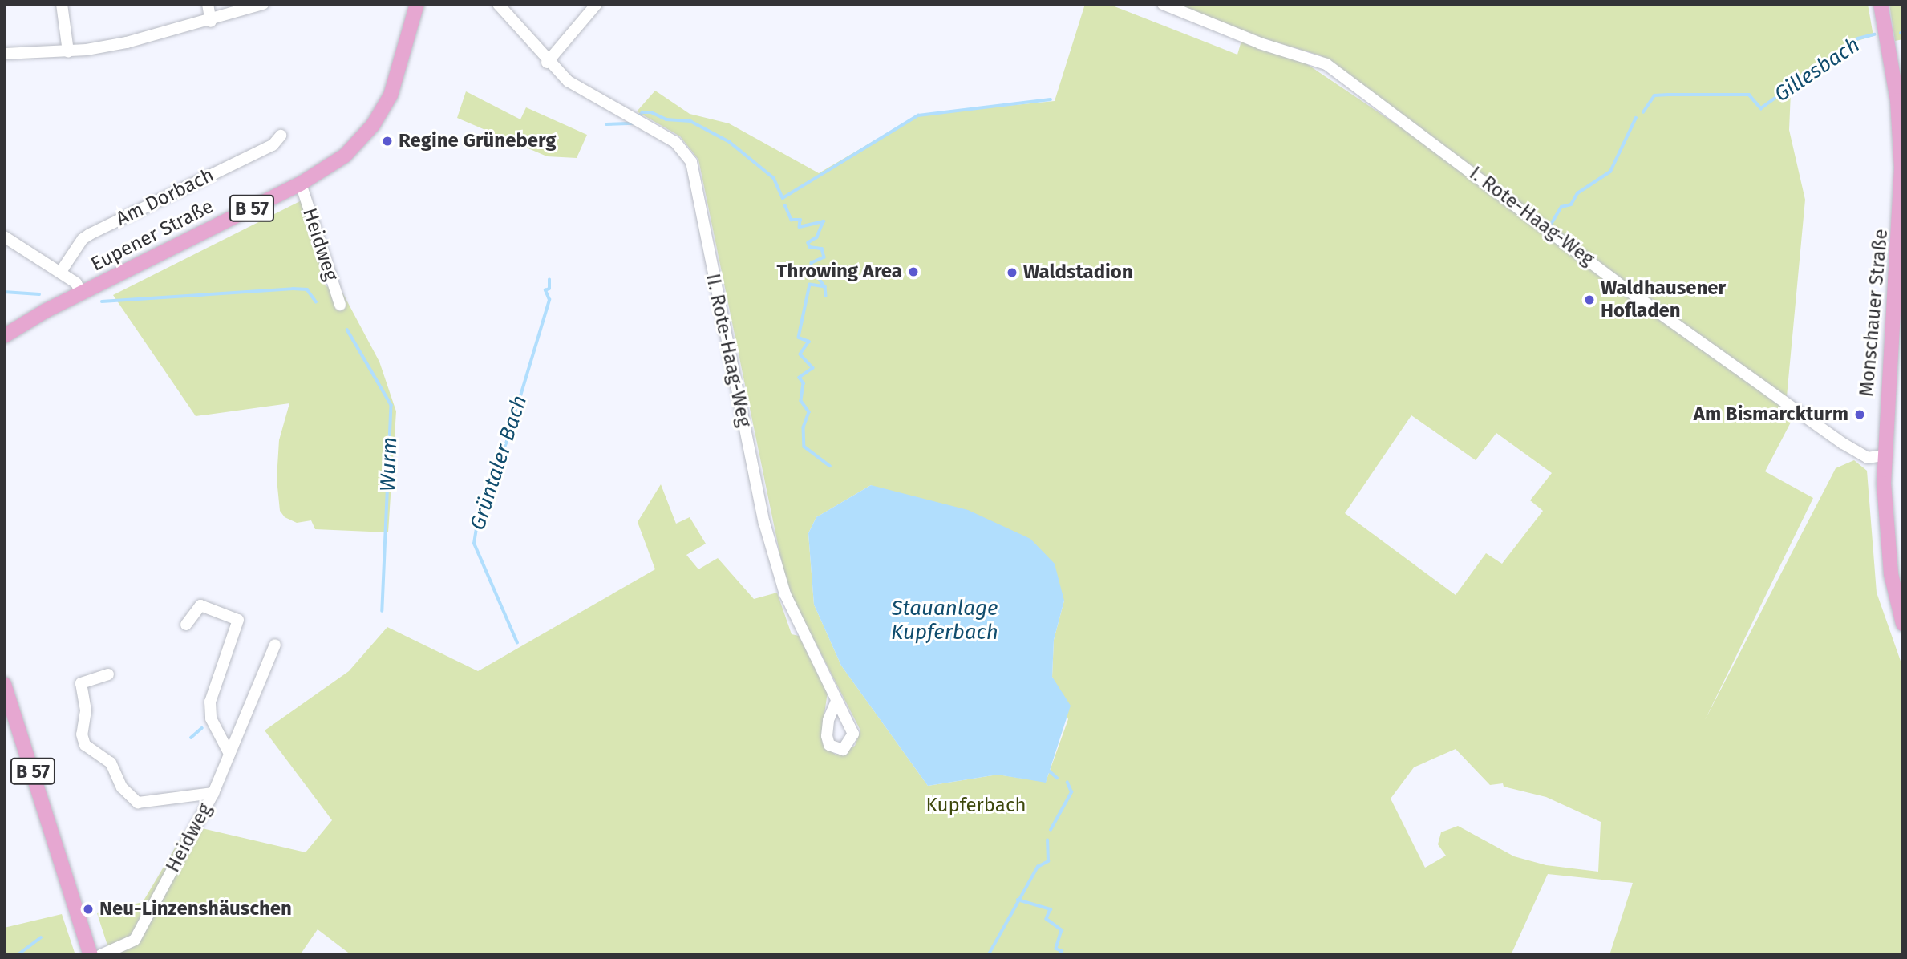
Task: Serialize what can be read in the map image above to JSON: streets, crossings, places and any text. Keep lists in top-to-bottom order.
{
  "streets": {
    "main road": ["B 57", "Eupener Straße", "Monschauer Straße"],
    "street": [
      "Am Dorbach",
      "I. Rote-Haag-Weg",
      "Heidweg",
      "II. Rote-Haag-Weg"
    ]
  },
  "crossings": [
    ["I. Rote-Haag-Weg", "Monschauer Straße"],
    ["Eupener Straße", "Heidweg"]
  ],
  "water": [
    "Gillesbach",
    "Grüntaler Bach",
    "Wurm",
    "Stauanlage Kupferbach"
  ],
  "parks": ["Kupferbach"],
  "places": [
    "Regine Grüneberg",
    "Throwing Area",
    "Waldstadion",
    "Waldhausener Hofladen",
    "Am Bismarckturm",
    "Neu-Linzenshäuschen"
  ]
}
